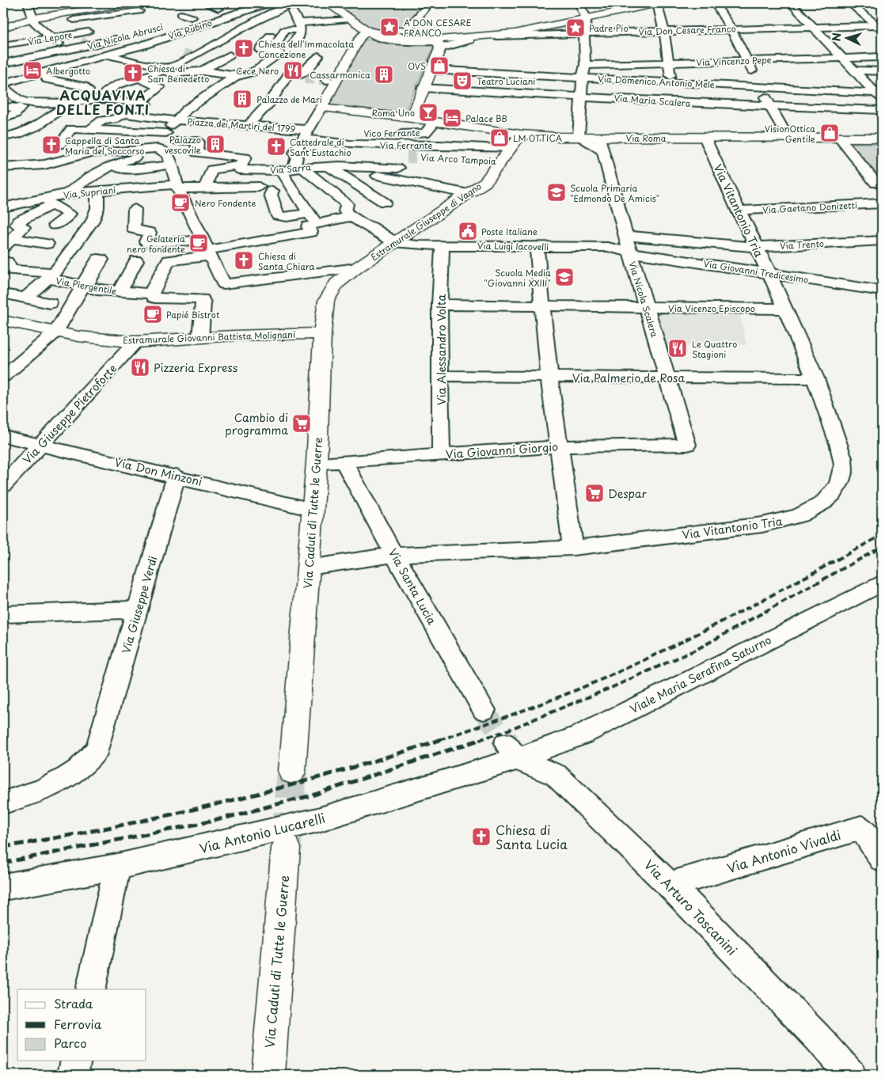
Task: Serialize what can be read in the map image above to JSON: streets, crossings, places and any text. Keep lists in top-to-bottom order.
{
  "streets": {
    "street": [
      "Via Rubino",
      "Via Don Cesare Franco",
      "Via Nicola Abrusci",
      "Via Lepore",
      "Via Vincenzo Pepe",
      "Via Domenico Antonio Mele",
      "Via Maria Scalera",
      "Piazza dei Martiri del 1799",
      "Vico Ferrante",
      "Via Roma",
      "Via Ferrante",
      "Via Arco Tampoia",
      "Via Sarra",
      "Via Supriani",
      "Via Gaetano Donizetti",
      "Via Vitantonio Tria",
      "Estramurale Giuseppe di Vagno",
      "Via Trento",
      "Via Luigi Iacovelli",
      "Via Giovanni Tredicesimo",
      "Via Piergentile",
      "Via Nicola Scalera",
      "Via Vicenzo Episcopo",
      "Estramurale Giovanni Battista Molignani",
      "Via Alessandro Volta",
      "Via Palmerio de Rosa",
      "Via Giuseppe Pietroforte",
      "Via Giovanni Giorgio",
      "Via Don Minzoni",
      "Via Caduti di Tutte le Guerre",
      "Via Santa Lucia",
      "Via Giuseppe Verdi",
      "Viale Maria Serafina Saturno",
      "Via Antonio Lucarelli",
      "Via Antonio Vivaldi",
      "Via Arturo Toscanini"
    ]
  },
  "crossings": [
    ["Piazza dei Martiri del 1799", "Via Ferrante"],
    ["Vico Ferrante", "Via Roma"],
    ["Vico Ferrante", "Via Ferrante"],
    ["Via Roma", "Via Vitantonio Tria"],
    ["Via Roma", "Estramurale Giuseppe di Vagno"],
    ["Via Roma", "Via Nicola Scalera"],
    ["Via Ferrante", "Via Arco Tampoia"],
    ["Via Ferrante", "Via Sarra"],
    ["Via Ferrante", "Estramurale Giuseppe di Vagno"],
    ["Via Arco Tampoia", "Via Sarra"],
    ["Via Arco Tampoia", "Estramurale Giuseppe di Vagno"],
    ["Via Sarra", "Via Supriani"],
    ["Via Gaetano Donizetti", "Via Vitantonio Tria"],
    ["Via Vitantonio Tria", "Via Trento"],
    ["Via Vitantonio Tria", "Via Giovanni Tredicesimo"],
    ["Via Vitantonio Tria", "Via Vicenzo Episcopo"],
    ["Via Vitantonio Tria", "Via Palmerio de Rosa"],
    ["Via Vitantonio Tria", "Via Caduti di Tutte le Guerre"],
    ["Via Vitantonio Tria", "Via Santa Lucia"],
    ["Estramurale Giuseppe di Vagno", "Via Luigi Iacovelli"],
    ["Estramurale Giuseppe di Vagno", "Via Caduti di Tutte le Guerre"],
    ["Via Trento", "Via Nicola Scalera"],
    ["Via Luigi Iacovelli", "Via Giovanni Tredicesimo"],
    ["Via Luigi Iacovelli", "Via Nicola Scalera"],
    ["Via Luigi Iacovelli", "Via Alessandro Volta"],
    ["Via Giovanni Tredicesimo", "Via Nicola Scalera"],
    ["Via Piergentile", "Estramurale Giovanni Battista Molignani"],
    ["Via Nicola Scalera", "Via Vicenzo Episcopo"],
    ["Via Nicola Scalera", "Via Palmerio de Rosa"],
    ["Via Nicola Scalera", "Via Giovanni Giorgio"],
    ["Via Vicenzo Episcopo", "Via Alessandro Volta"],
    ["Estramurale Giovanni Battista Molignani", "Via Giuseppe Pietroforte"],
    ["Estramurale Giovanni Battista Molignani", "Via Caduti di Tutte le Guerre"],
    ["Via Alessandro Volta", "Via Palmerio de Rosa"],
    ["Via Alessandro Volta", "Via Giovanni Giorgio"],
    ["Via Giuseppe Pietroforte", "Via Don Minzoni"],
    ["Via Giovanni Giorgio", "Via Caduti di Tutte le Guerre"],
    ["Via Giovanni Giorgio", "Via Santa Lucia"],
    ["Via Don Minzoni", "Via Caduti di Tutte le Guerre"],
    ["Via Don Minzoni", "Via Giuseppe Verdi"],
    ["Viale Maria Serafina Saturno", "Via Antonio Lucarelli"],
    ["Viale Maria Serafina Saturno", "Via Arturo Toscanini"],
    ["Via Antonio Lucarelli", "Via Arturo Toscanini"],
    ["Via Antonio Vivaldi", "Via Arturo Toscanini"]
  ],
  "districts": ["ACQUAVIVA DELLE FONTI"],
  "places": {
    "place": ["A DON CESARE FRANCO", "Padre Pio"],
    "church": [
      "Chiesa dell'Immacolata Concezione",
      "Chiesa di San Benedetto",
      "Cappella di Santa Maria del Soccorso",
      "Cattedrale di Sant'Eustachio",
      "Chiesa di Santa Chiara",
      "Chiesa di Santa Lucia"
    ],
    "shop": ["OVS", "VisionOttica Gentile", "LM OTTICA"],
    "hotel": ["Albergotto", "Palace BB"],
    "restaurant": ["Cece Nero", "Le Quattro Stagioni", "Pizzeria Express"],
    "building": ["Cassarmonica", "Palazzo de Mari", "Palazzo vescovile"],
    "theatre": ["Teatro Luciani"],
    "bar": ["Roma Uno"],
    "school or university": ["Scuola Primaria \"Edmondo De Amicis\"", "Scuola Media \"Giovanni XXIII\""],
    "cafe": ["Nero Fondente", "Gelateria nero fondente", "Papié Bistrot"],
    "public building": ["Poste Italiane"],
    "supermarket": ["Cambio di programma", "Despar"]
  },
  "legend": ["Strada", "Ferrovia", "Parco"],
  "north": "left"
}
